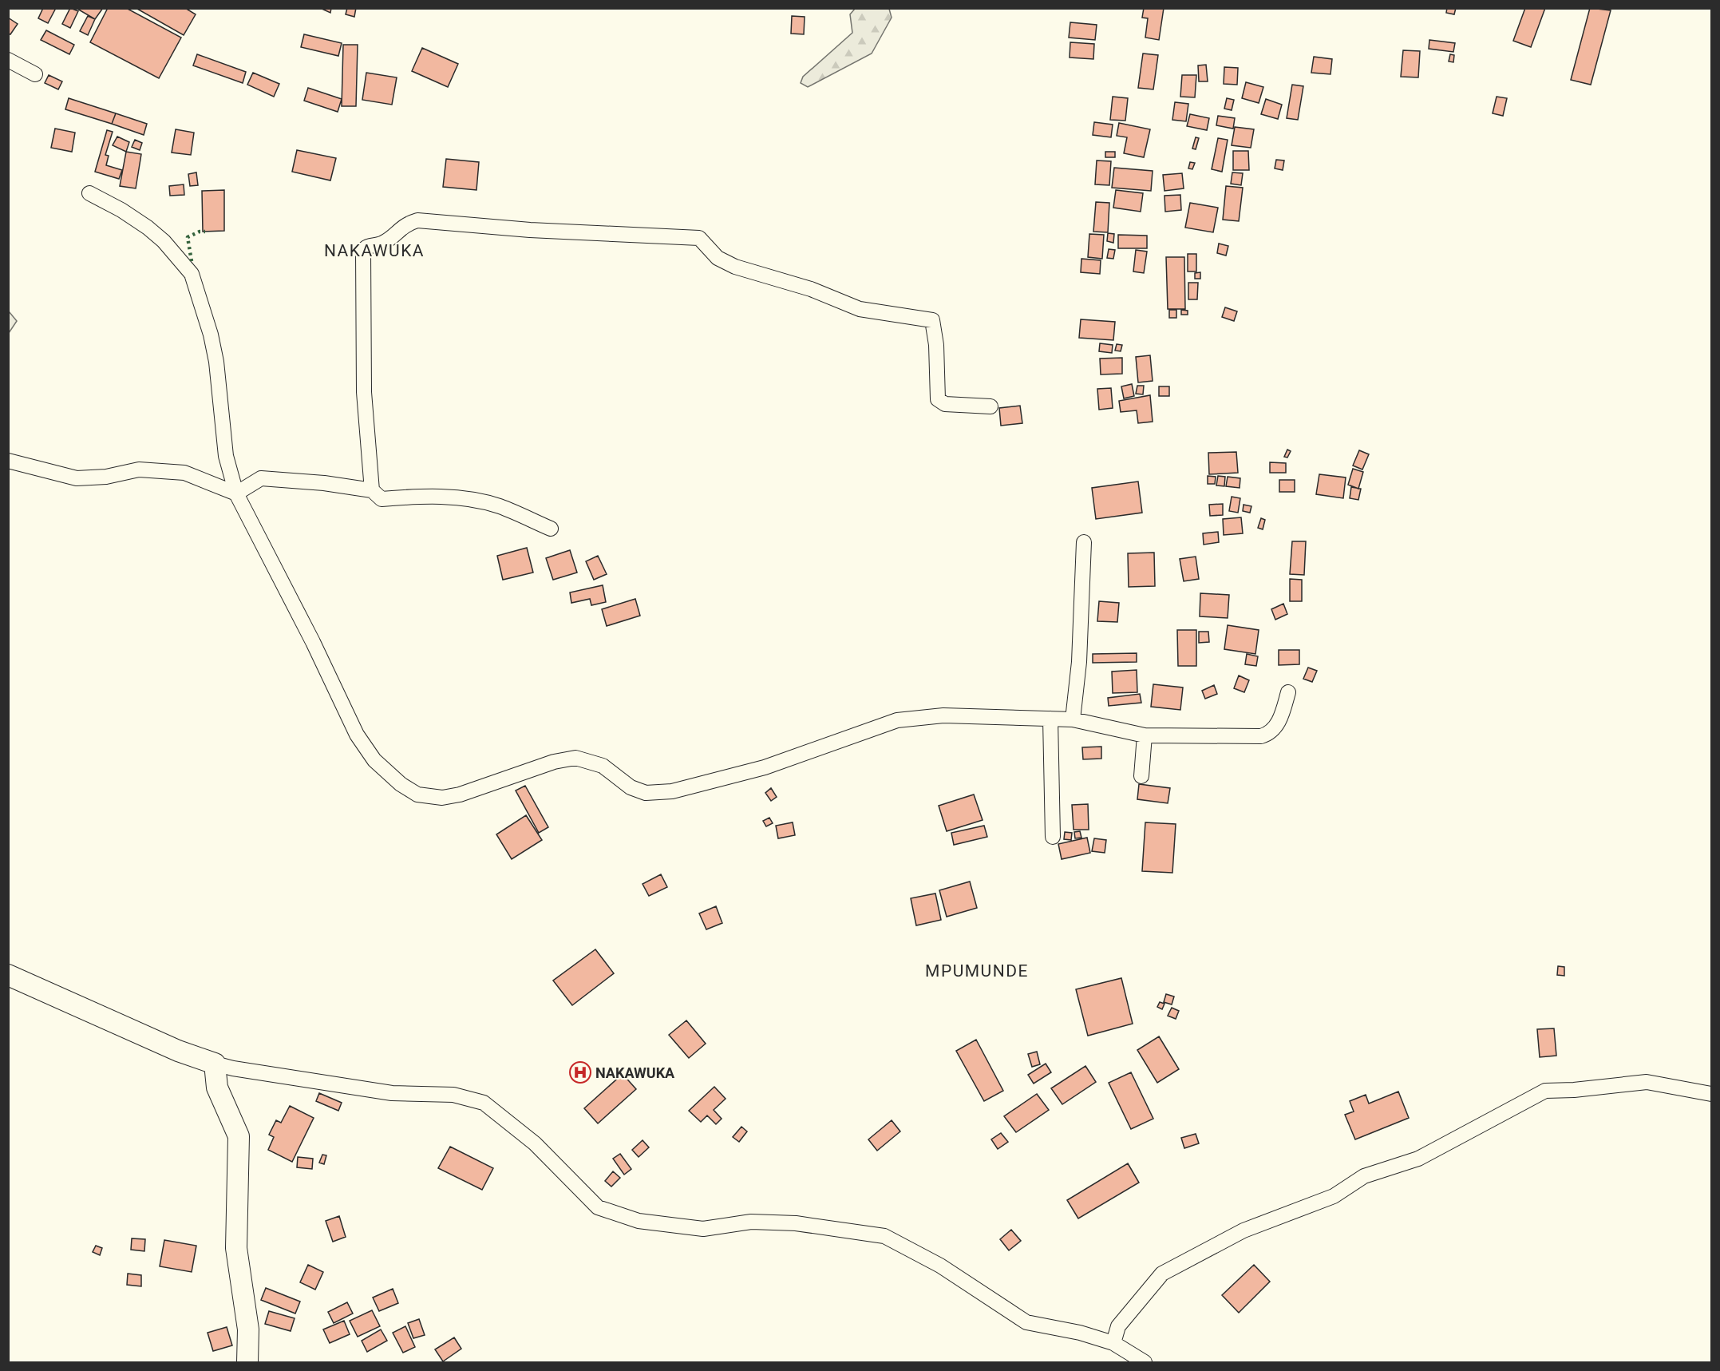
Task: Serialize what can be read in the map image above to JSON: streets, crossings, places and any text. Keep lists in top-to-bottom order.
{
  "districts": ["NAKAWUKA", "MPUMUNDE"],
  "places": {
    "hospital": ["NAKAWUKA"]
  }
}
